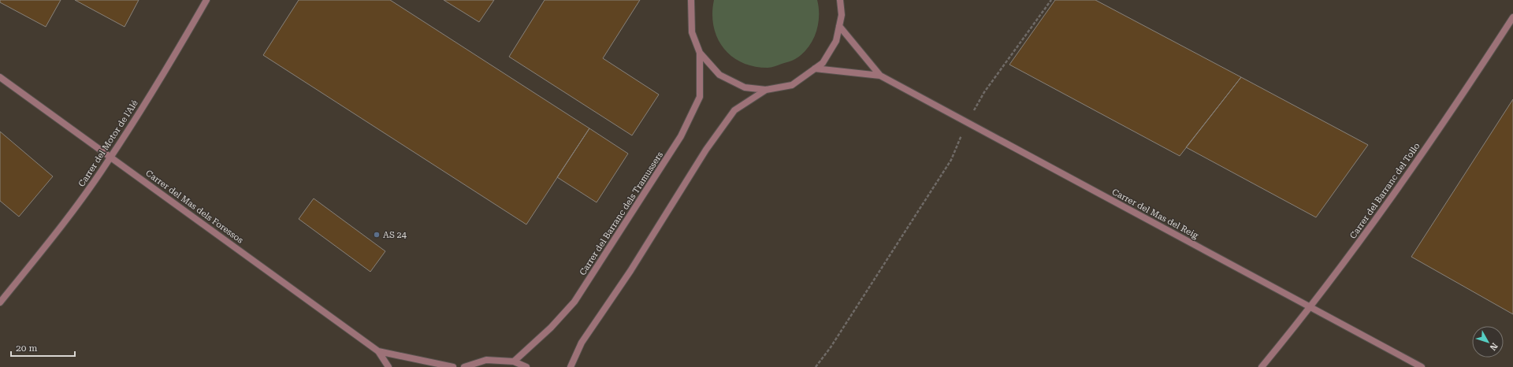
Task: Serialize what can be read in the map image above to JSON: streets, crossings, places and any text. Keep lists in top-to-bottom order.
{
  "streets": {
    "street": [
      "Carrer del Motor de l'Alé",
      "Carrer del Barranc del Tollo",
      "Carrer del Mas dels Foressos",
      "Carrer del Barranc dels Tramussers",
      "Carrer del Mas del Reig"
    ]
  },
  "crossings": [
    ["Carrer del Motor de l'Alé", "Carrer del Mas dels Foressos"],
    ["Carrer del Barranc del Tollo", "Carrer del Mas del Reig"]
  ],
  "places": ["AS 24"],
  "scale_bar": "20 m",
  "north": "bottom right"
}
